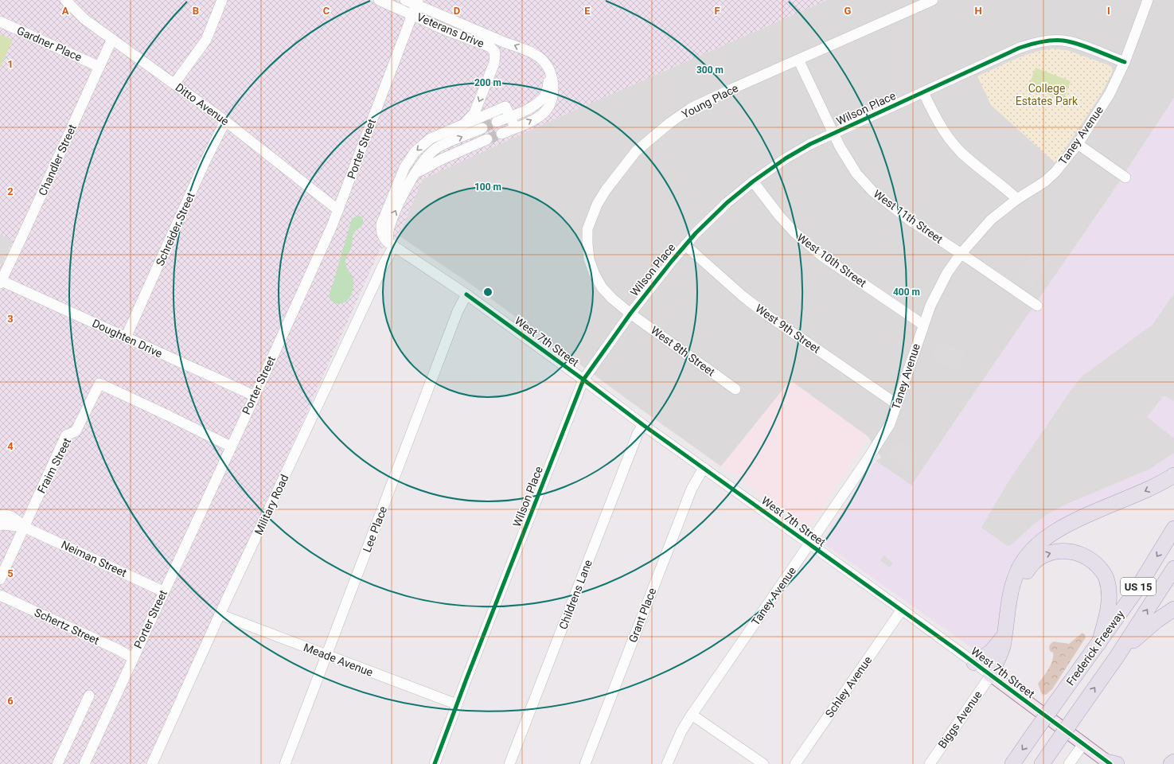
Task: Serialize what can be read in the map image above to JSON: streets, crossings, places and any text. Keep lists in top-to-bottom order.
{
  "streets": {
    "highway": ["US 15", "Frederick Freeway"],
    "main road": ["West 7th Street"],
    "street": [
      "Veterans Drive",
      "Gardner Place",
      "Young Place",
      "Ditto Avenue",
      "Wilson Place",
      "Taney Avenue",
      "Porter Street",
      "Chandler Street",
      "West 11th Street",
      "Schreider Street",
      "West 10th Street",
      "West 9th Street",
      "Doughten Drive",
      "West 8th Street",
      "Fraim Street",
      "Military Road",
      "Lee Place",
      "Neiman Street",
      "Childrens Lane",
      "Grant Place",
      "Schertz Street",
      "Meade Avenue",
      "Schley Avenue",
      "Biggs Avenue"
    ]
  },
  "crossings": [
    ["Veterans Drive", "Porter Street"],
    ["Veterans Drive", "West 7th Street"],
    ["Veterans Drive", "Military Road"],
    ["Gardner Place", "Chandler Street"],
    ["Young Place", "Wilson Place"],
    ["Young Place", "West 11th Street"],
    ["Young Place", "West 8th Street"],
    ["Ditto Avenue", "Porter Street"],
    ["Ditto Avenue", "Chandler Street"],
    ["Ditto Avenue", "Schreider Street"],
    ["Wilson Place", "Taney Avenue"],
    ["Wilson Place", "West 11th Street"],
    ["Wilson Place", "West 10th Street"],
    ["Wilson Place", "West 9th Street"],
    ["Wilson Place", "West 7th Street"],
    ["Wilson Place", "West 8th Street"],
    ["Wilson Place", "Meade Avenue"],
    ["Taney Avenue", "West 11th Street"],
    ["Taney Avenue", "West 10th Street"],
    ["Taney Avenue", "West 9th Street"],
    ["Taney Avenue", "West 7th Street"],
    ["Porter Street", "Doughten Drive"],
    ["Porter Street", "Fraim Street"],
    ["Porter Street", "Neiman Street"],
    ["Porter Street", "Schertz Street"],
    ["Chandler Street", "Doughten Drive"],
    ["Schreider Street", "Doughten Drive"],
    ["West 7th Street", "Military Road"],
    ["West 7th Street", "Lee Place"],
    ["West 7th Street", "Childrens Lane"],
    ["West 7th Street", "Grant Place"],
    ["West 7th Street", "Schley Avenue"],
    ["West 7th Street", "Biggs Avenue"],
    ["Fraim Street", "Neiman Street"],
    ["Military Road", "Meade Avenue"],
    ["Lee Place", "Meade Avenue"]
  ],
  "parks": ["College Estates Park"],
  "grid": {
    "columns": [
      "A",
      "B",
      "C",
      "D",
      "E",
      "F",
      "G",
      "H",
      "I"
    ],
    "rows": [
      "1",
      "2",
      "3",
      "4",
      "5",
      "6"
    ]
  },
  "rings": [
    "300 m",
    "200 m",
    "100 m",
    "400 m"
  ]
}
